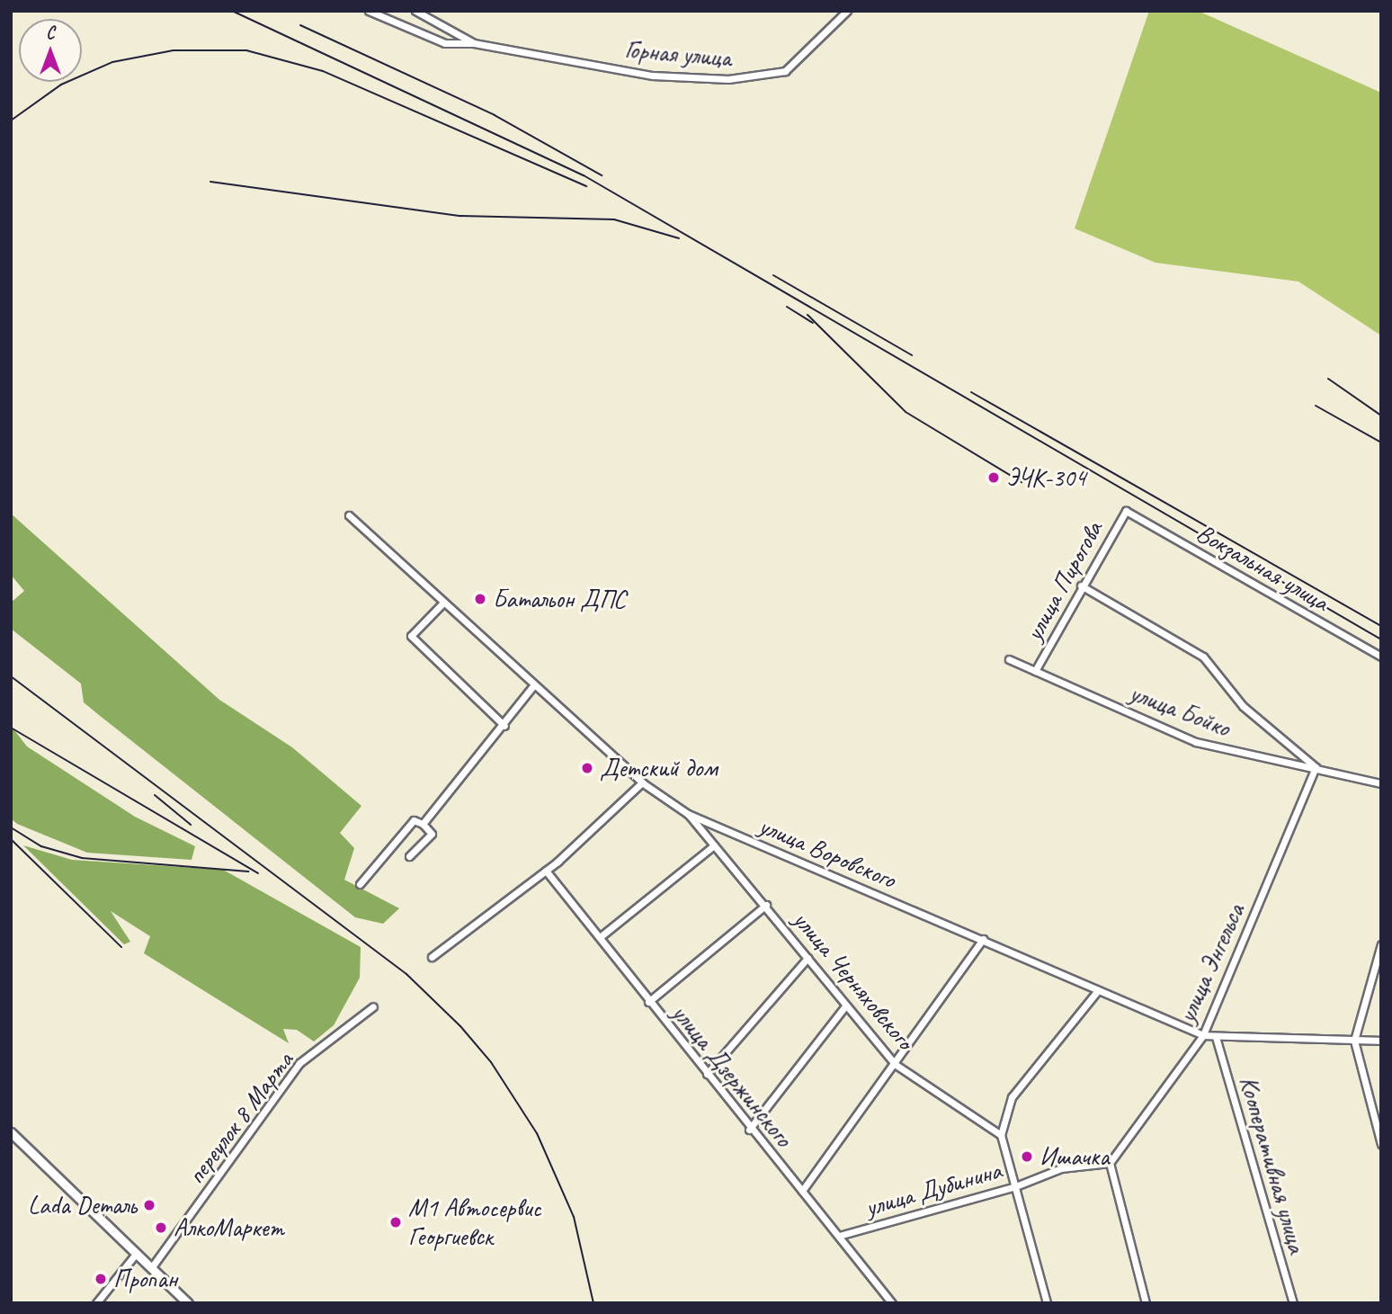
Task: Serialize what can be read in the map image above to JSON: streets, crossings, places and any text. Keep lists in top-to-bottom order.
{
  "streets": {
    "street": [
      "Горная улица",
      "Вокзальная улица",
      "улица Пирогова",
      "улица Бойко",
      "улица Воровского",
      "улица Энгельса",
      "улица Черняховского",
      "улица Дзержинского",
      "переулок 8 Марта",
      "Кооперативная улица",
      "улица Дубинина"
    ]
  },
  "crossings": [
    ["Вокзальная улица", "улица Пирогова"],
    ["улица Пирогова", "улица Бойко"],
    ["улица Бойко", "улица Энгельса"],
    ["улица Воровского", "улица Энгельса"],
    ["улица Воровского", "улица Черняховского"],
    ["улица Воровского", "Кооперативная улица"],
    ["улица Энгельса", "улица Дубинина"],
    ["улица Дзержинского", "улица Дубинина"]
  ],
  "places": [
    "ЭЧК-304",
    "Батальон ДПС",
    "Детский дом",
    "Ишачка",
    "Lada Dеталь",
    "М1 Автосервис Георгиевск",
    "АлкоМаркет",
    "Пропан"
  ],
  "north": "top"
}
